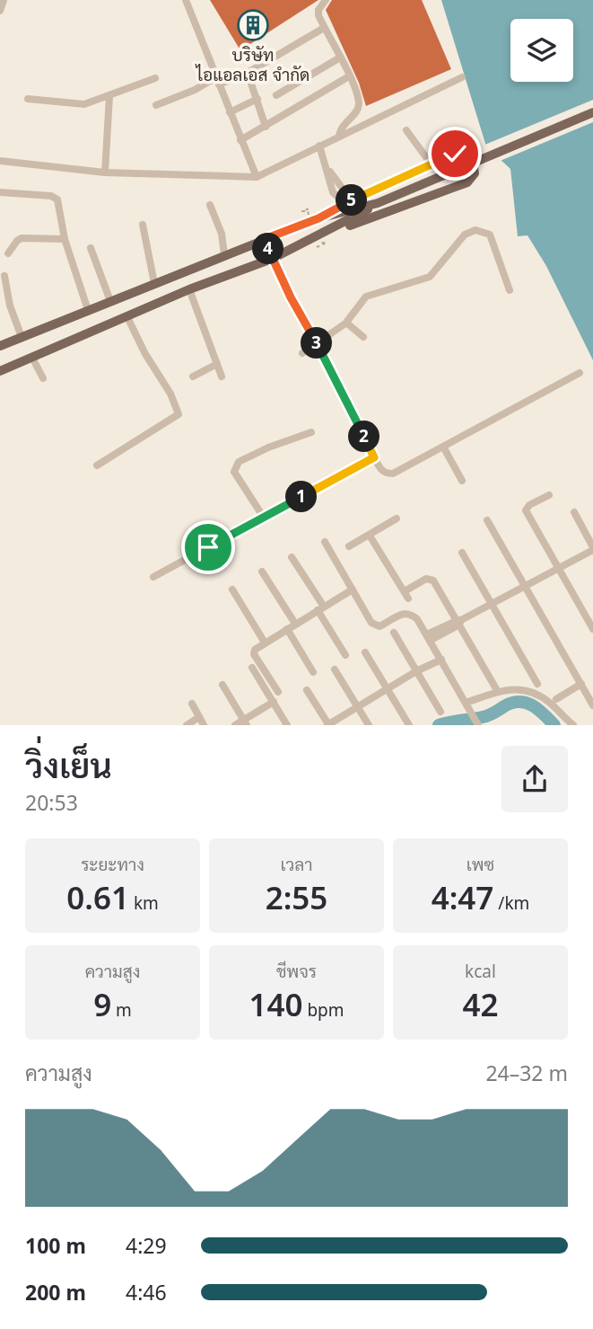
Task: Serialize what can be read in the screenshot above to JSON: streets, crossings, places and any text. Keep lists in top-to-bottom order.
{
  "places": {
    "building": ["บริษัท ไอแอลเอส จำกัด"]
  },
  "page": {
    "pins": [
      "5",
      "4",
      "3",
      "2",
      "1"
    ],
    "heading": ["วิ่งเย็น", "20:53"],
    "stats": [
      ["ระยะทาง", "0.61 km"],
      ["เวลา", "2:55"],
      ["เพซ", "4:47 /km"],
      ["ความสูง", "9 m"],
      ["ชีพจร", "140 bpm"],
      ["kcal", "42"]
    ],
    "chart": ["ความสูง", "24–32 m"],
    "list": [
      {
        "name": "100 m",
        "note": "4:29"
      },
      {
        "name": "200 m",
        "note": "4:46"
      }
    ]
  }
}
